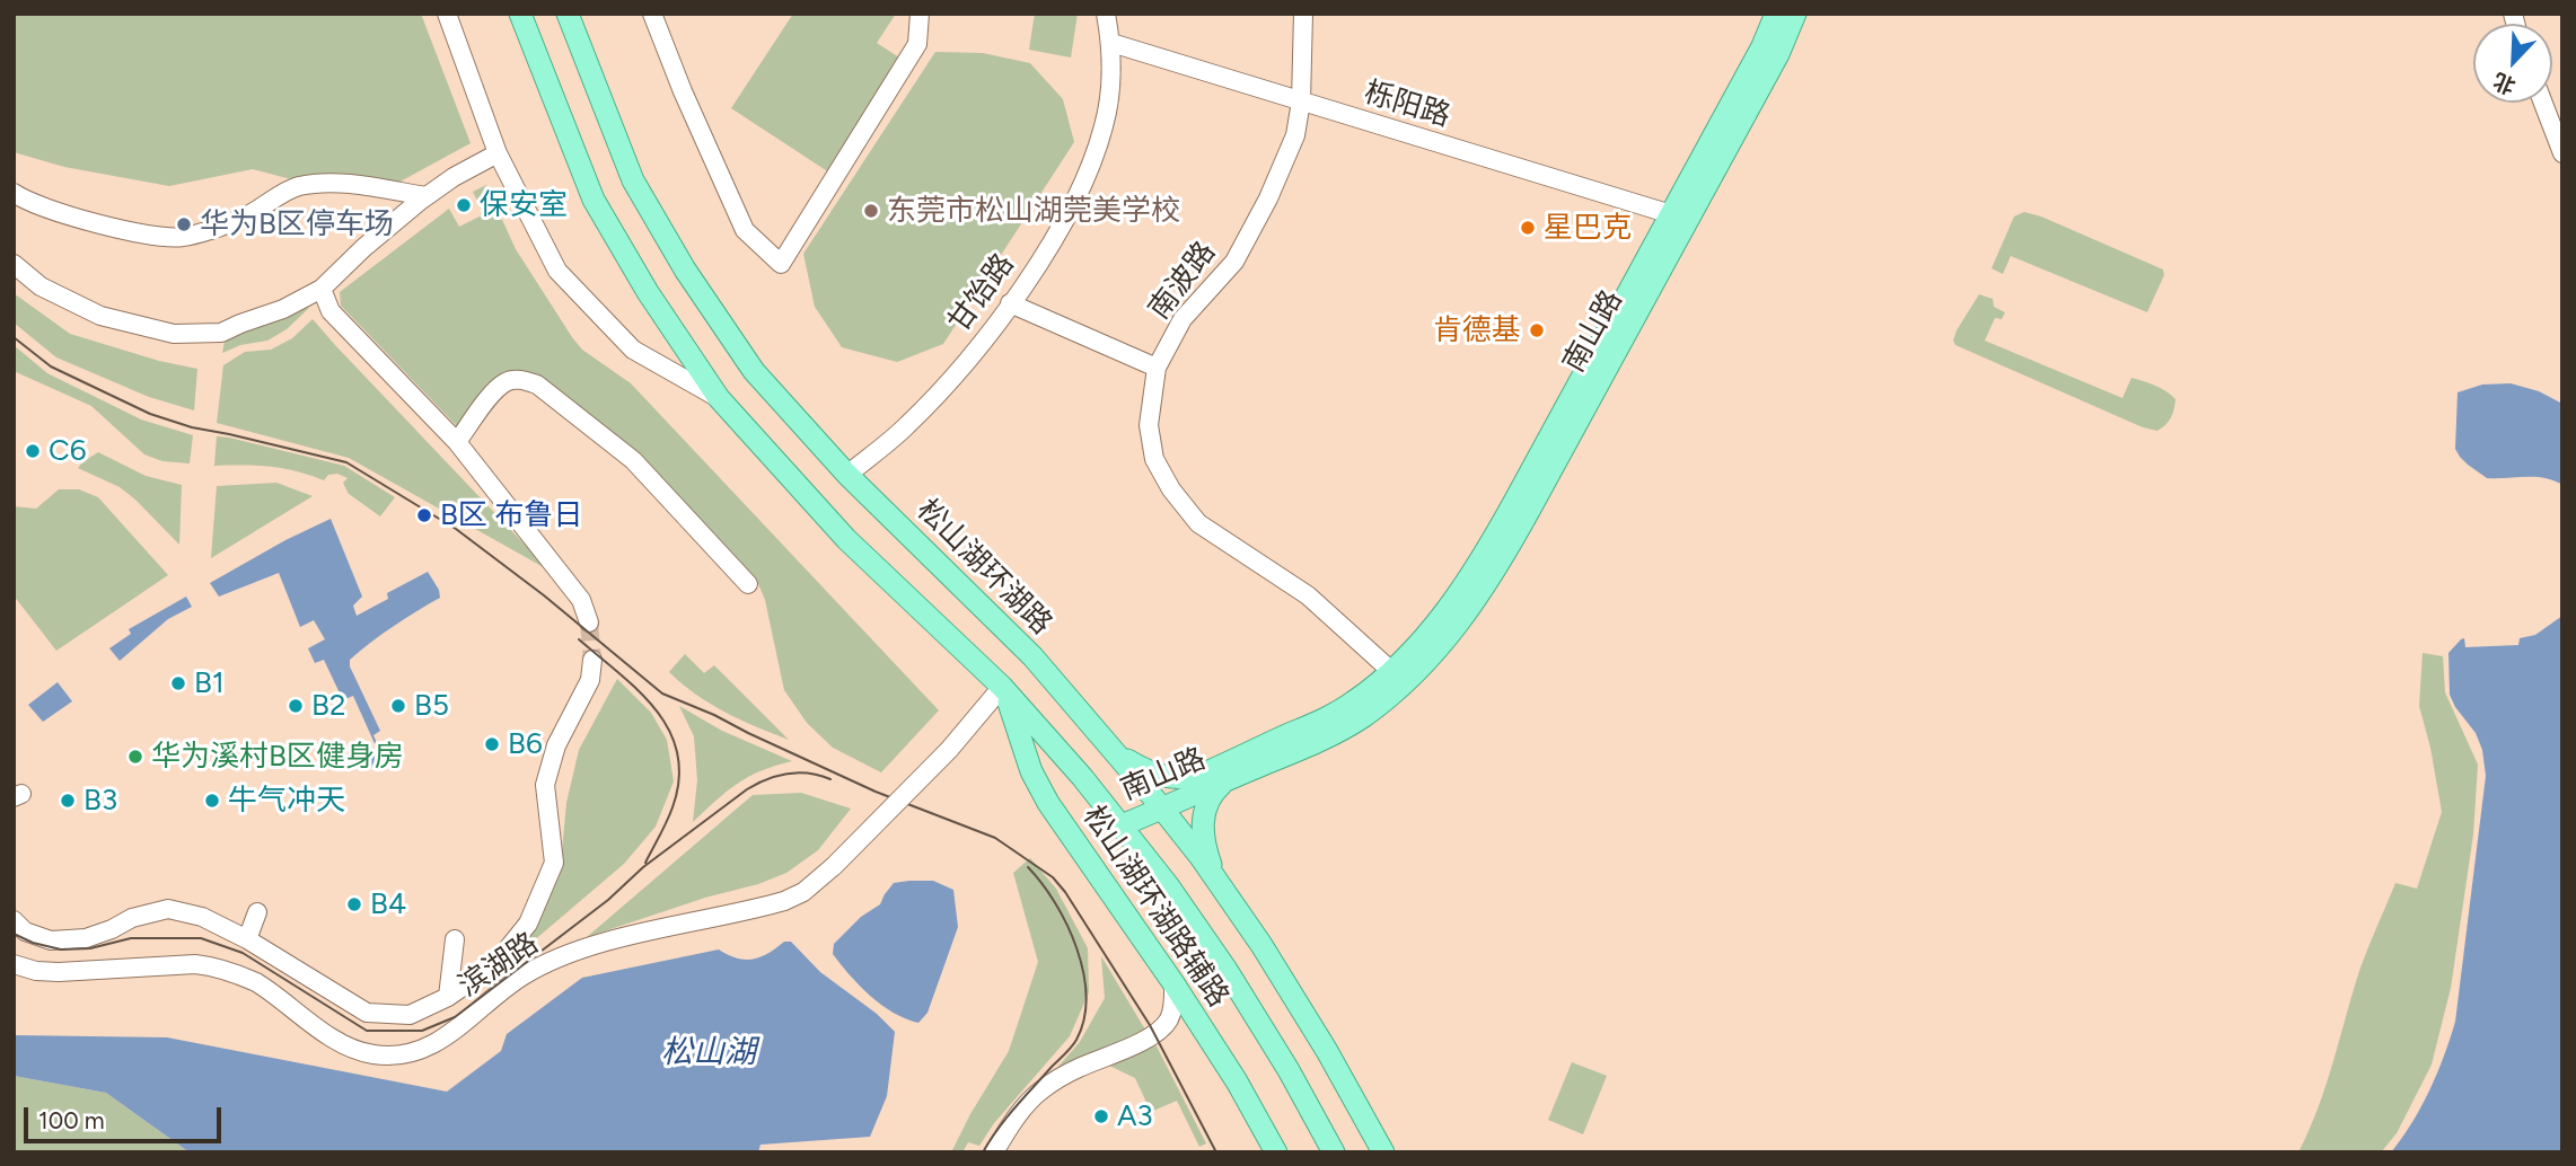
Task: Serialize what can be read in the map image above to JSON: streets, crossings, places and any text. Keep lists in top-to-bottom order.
{
  "streets": {
    "main road": ["南山路", "松山湖环湖路", "松山湖环湖路辅路"],
    "street": [
      "栎阳路",
      "南波路",
      "甘饴路",
      "滨湖路"
    ]
  },
  "crossings": [
    ["栎阳路", "南波路"],
    ["栎阳路", "甘饴路"],
    ["栎阳路", "南山路"],
    ["南波路", "南山路"],
    ["甘饴路", "松山湖环湖路"],
    ["南山路", "松山湖环湖路"],
    ["松山湖环湖路辅路", "滨湖路"]
  ],
  "water": ["松山湖"],
  "places": [
    "保安室",
    "东莞市松山湖莞美学校",
    "华为B区停车场",
    "星巴克",
    "肯德基",
    "C6",
    "B区 布鲁日",
    "B1",
    "B2",
    "B5",
    "B6",
    "华为溪村B区健身房",
    "B3",
    "牛气冲天",
    "B4",
    "A3"
  ],
  "scale_bar": "100 m",
  "north": "bottom left"
}
